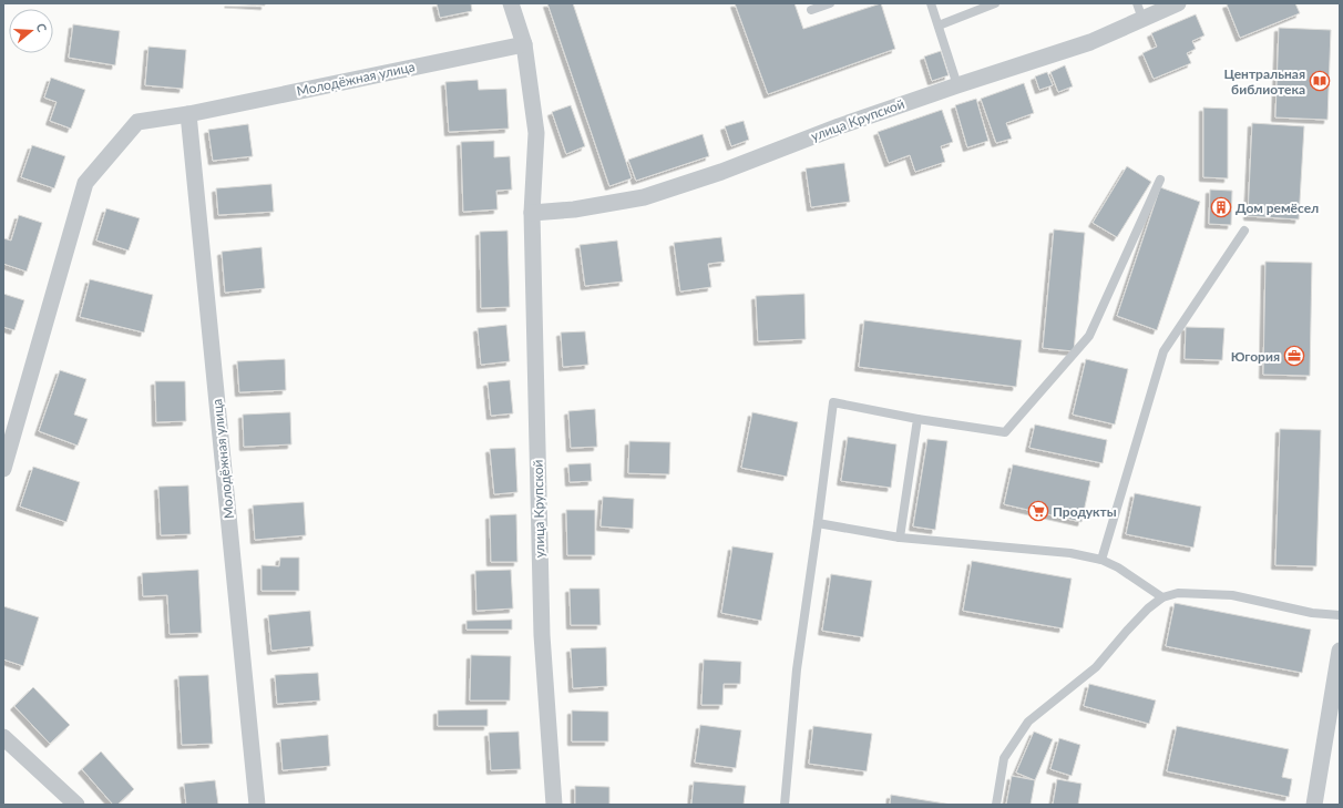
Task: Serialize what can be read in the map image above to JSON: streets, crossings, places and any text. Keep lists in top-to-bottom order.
{
  "streets": {
    "street": ["Молодёжная улица", "улица Крупской"]
  },
  "crossings": [
    ["Молодёжная улица", "улица Крупской"]
  ],
  "places": {
    "library": ["Центральная библиотека"],
    "building": ["Дом ремёсел"],
    "office": ["Югория"],
    "supermarket": ["Продукты"]
  },
  "north": "right"
}
